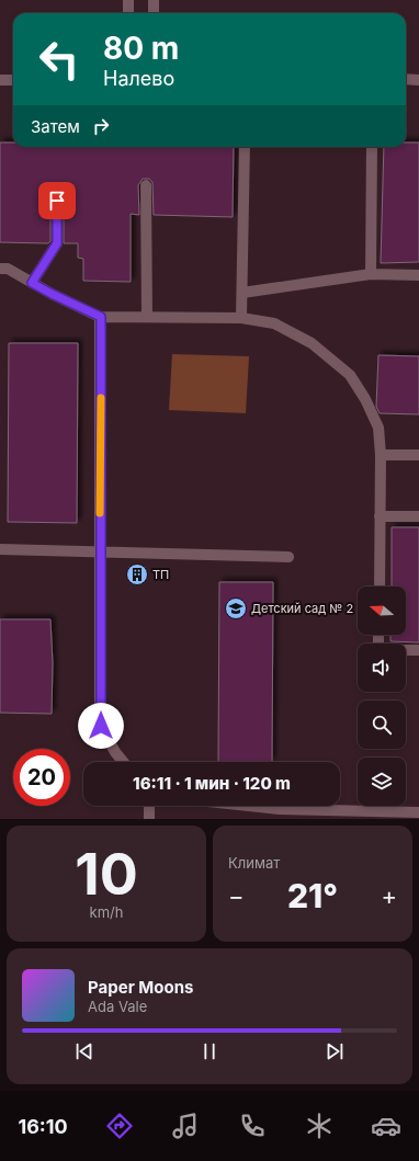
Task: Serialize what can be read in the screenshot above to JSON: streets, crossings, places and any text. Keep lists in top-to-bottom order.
{
  "places": {
    "building": ["ТП"],
    "school or university": ["Детский сад № 2"]
  },
  "north": "left",
  "page": {
    "turn": ["80 m", "Налево"],
    "then": "Затем",
    "limit": "20",
    "trip": "16:11 · 1 мин · 120 m",
    "tile": [
      ["10", "km/h"],
      "Климат"
    ],
    "heat": ["−", "21°", "+"],
    "song": ["Paper Moons", "Ada Vale"],
    "tabs": "16:10"
  }
}
